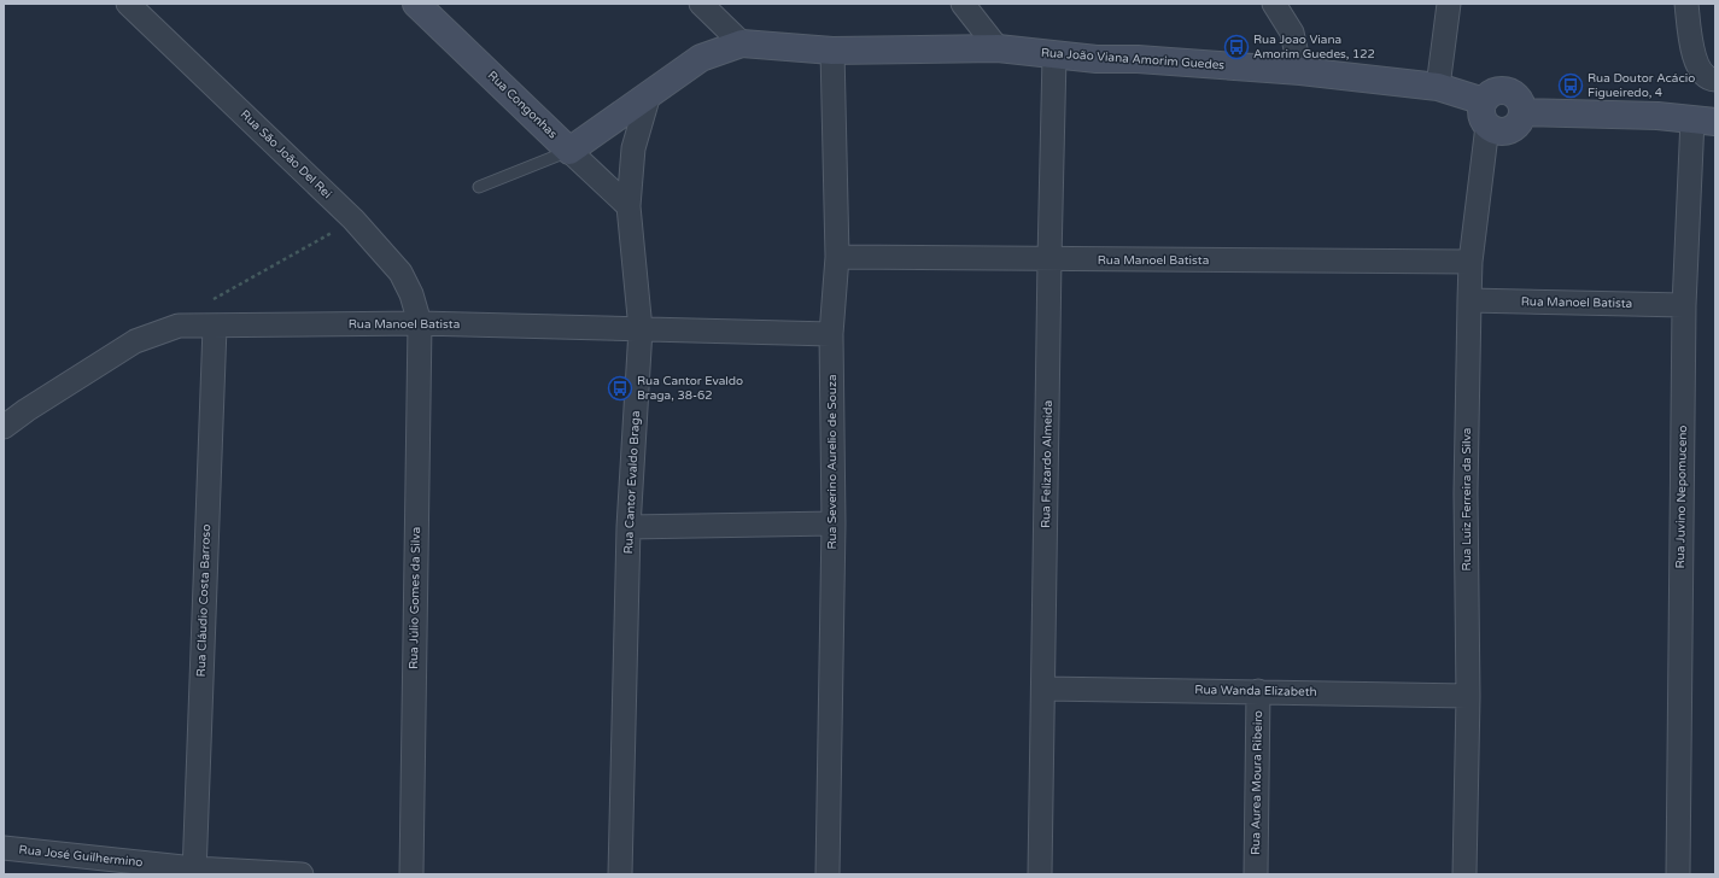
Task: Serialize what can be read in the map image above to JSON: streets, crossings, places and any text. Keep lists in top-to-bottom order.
{
  "streets": {
    "street": [
      "Rua João Viana Amorim Guedes",
      "Rua Congonhas",
      "Rua São João Del Rei",
      "Rua Manoel Batista",
      "Rua Severino Aurelio de Souza",
      "Rua Felizardo Almeida",
      "Rua Cantor Evaldo Braga",
      "Rua Juvino Nepomuceno",
      "Rua Luiz Ferreira da Silva",
      "Rua Júlio Gomes da Silva",
      "Rua Cláudio Costa Barroso",
      "Rua Wanda Elizabeth",
      "Rua Aurea Moura Ribeiro",
      "Rua José Guilhermino"
    ]
  },
  "crossings": [
    ["Rua João Viana Amorim Guedes", "Rua Congonhas"],
    ["Rua João Viana Amorim Guedes", "Rua Severino Aurelio de Souza"],
    ["Rua João Viana Amorim Guedes", "Rua Felizardo Almeida"],
    ["Rua João Viana Amorim Guedes", "Rua Cantor Evaldo Braga"],
    ["Rua João Viana Amorim Guedes", "Rua Luiz Ferreira da Silva"],
    ["Rua Congonhas", "Rua Cantor Evaldo Braga"],
    ["Rua São João Del Rei", "Rua Manoel Batista"],
    ["Rua São João Del Rei", "Rua Júlio Gomes da Silva"],
    ["Rua Manoel Batista", "Rua Severino Aurelio de Souza"],
    ["Rua Manoel Batista", "Rua Felizardo Almeida"],
    ["Rua Manoel Batista", "Rua Cantor Evaldo Braga"],
    ["Rua Manoel Batista", "Rua Juvino Nepomuceno"],
    ["Rua Manoel Batista", "Rua Luiz Ferreira da Silva"],
    ["Rua Manoel Batista", "Rua Júlio Gomes da Silva"],
    ["Rua Manoel Batista", "Rua Cláudio Costa Barroso"],
    ["Rua Felizardo Almeida", "Rua Wanda Elizabeth"],
    ["Rua Luiz Ferreira da Silva", "Rua Wanda Elizabeth"],
    ["Rua Cláudio Costa Barroso", "Rua José Guilhermino"],
    ["Rua Wanda Elizabeth", "Rua Aurea Moura Ribeiro"]
  ],
  "places": {
    "bus stop": ["Rua Joao Viana Amorim Guedes, 122", "Rua Doutor Acácio Figueiredo, 4", "Rua Cantor Evaldo Braga, 38-62"]
  }
}
